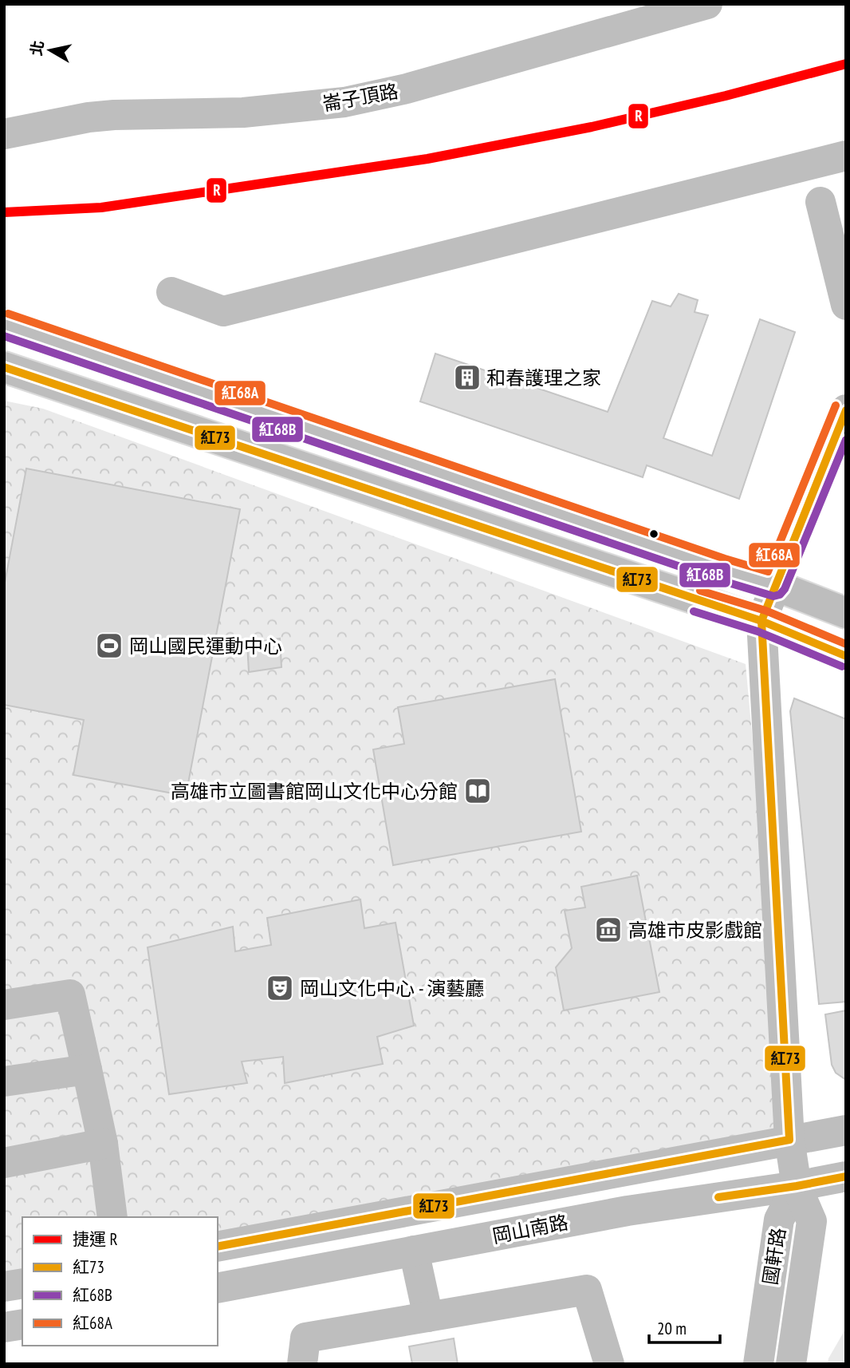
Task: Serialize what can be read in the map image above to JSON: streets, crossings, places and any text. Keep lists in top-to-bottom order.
{
  "streets": {
    "street": ["崙子頂路", "岡山南路", "國軒路"]
  },
  "crossings": [
    ["岡山南路", "國軒路"]
  ],
  "places": {
    "building": ["和春護理之家"],
    "sports": ["岡山國民運動中心"],
    "library": ["高雄市立圖書館岡山文化中心分館"],
    "museum": ["高雄市皮影戲館"],
    "theatre": ["岡山文化中心 - 演藝廳"]
  },
  "lines": [
    "metro line R",
    "transit line 紅68A",
    "transit line 紅68B",
    "transit line 紅73"
  ],
  "legend": [
    "捷運 R",
    "紅73",
    "紅68B",
    "紅68A"
  ],
  "scale_bar": "20 m",
  "north": "left"
}
